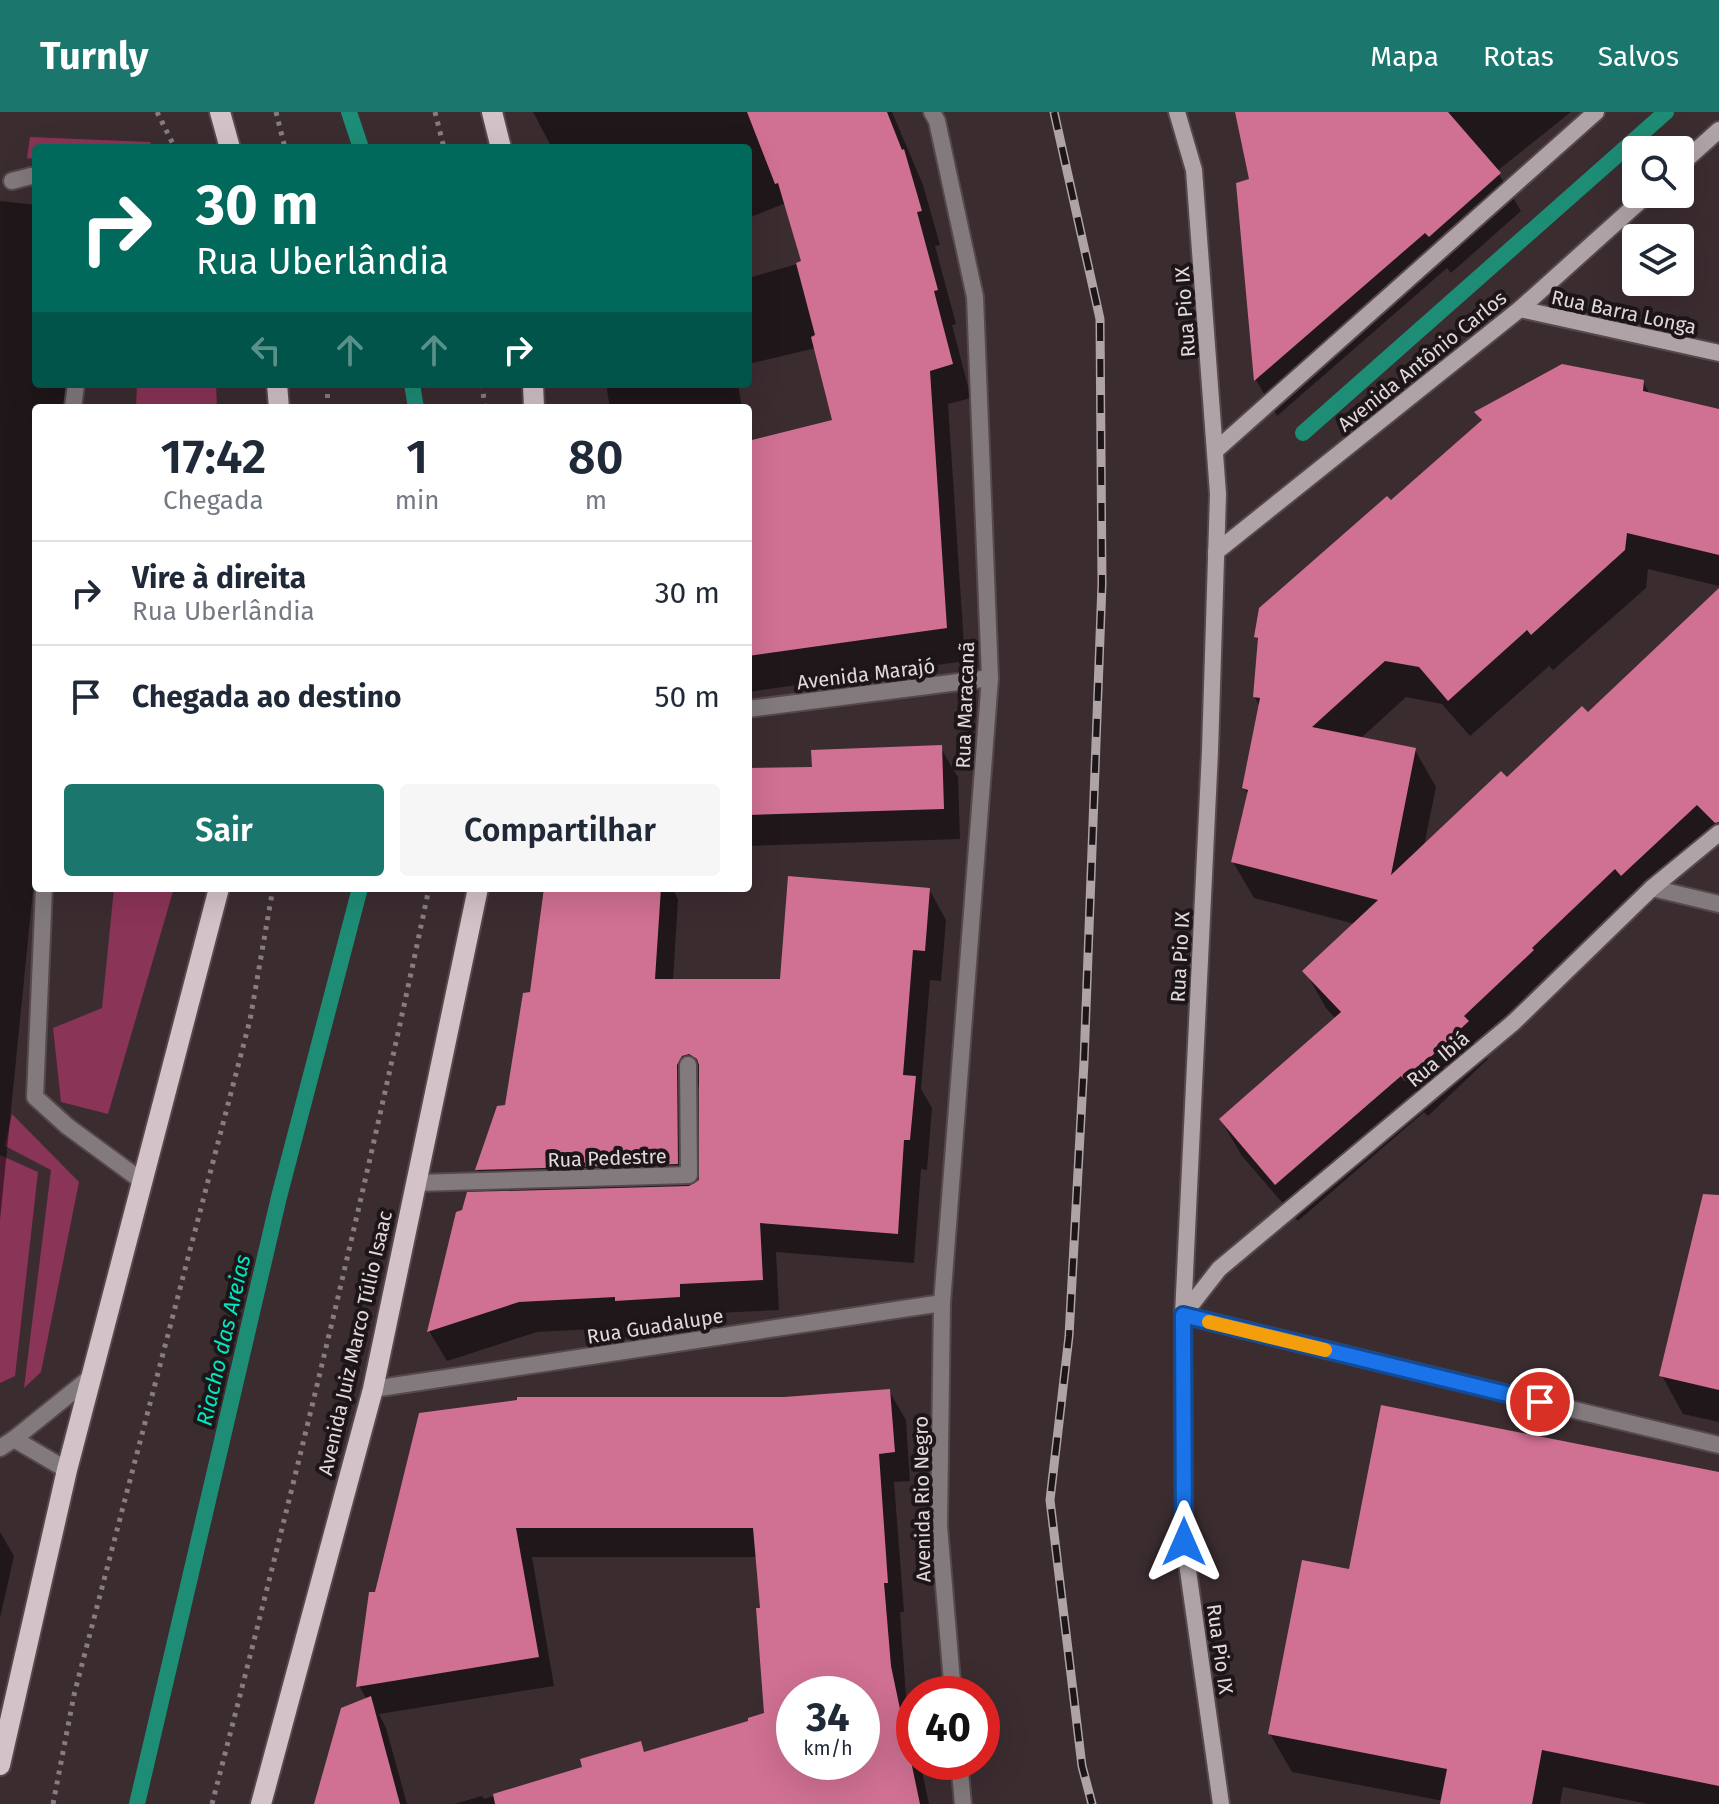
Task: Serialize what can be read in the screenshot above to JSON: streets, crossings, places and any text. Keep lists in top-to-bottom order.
{
  "streets": {
    "main road": ["Avenida Juiz Marco Túlio Isaac"],
    "street": [
      "Rua Pio IX",
      "Rua Barra Longa",
      "Avenida Antônio Carlos",
      "Avenida Marajó",
      "Rua Maracanã",
      "Rua Ibiá",
      "Rua Pedestre",
      "Rua Guadalupe",
      "Avenida Rio Negro"
    ]
  },
  "crossings": [
    ["Rua Pio IX", "Avenida Antônio Carlos"],
    ["Rua Pio IX", "Rua Ibiá"],
    ["Rua Barra Longa", "Avenida Antônio Carlos"],
    ["Avenida Marajó", "Rua Maracanã"],
    ["Rua Maracanã", "Rua Guadalupe"],
    ["Rua Maracanã", "Avenida Rio Negro"],
    ["Rua Pedestre", "Avenida Juiz Marco Túlio Isaac"],
    ["Rua Guadalupe", "Avenida Juiz Marco Túlio Isaac"],
    ["Rua Guadalupe", "Avenida Rio Negro"]
  ],
  "water": ["Riacho das Areias"],
  "page": {
    "header": "Turnly",
    "nav": ["Mapa", "Rotas", "Salvos"],
    "turn": ["30 m", "Rua Uberlândia"],
    "eta": [
      "17:42",
      "Chegada",
      "1",
      "min",
      "80",
      "m"
    ],
    "list": [
      {
        "name": "Vire à direita",
        "note": "Rua Uberlândia",
        "value": "30 m"
      },
      {
        "name": "Chegada ao destino",
        "value": "50 m"
      }
    ],
    "buttons": ["Sair", "Compartilhar"],
    "speed": "34 km/h",
    "limit": "40"
  }
}
